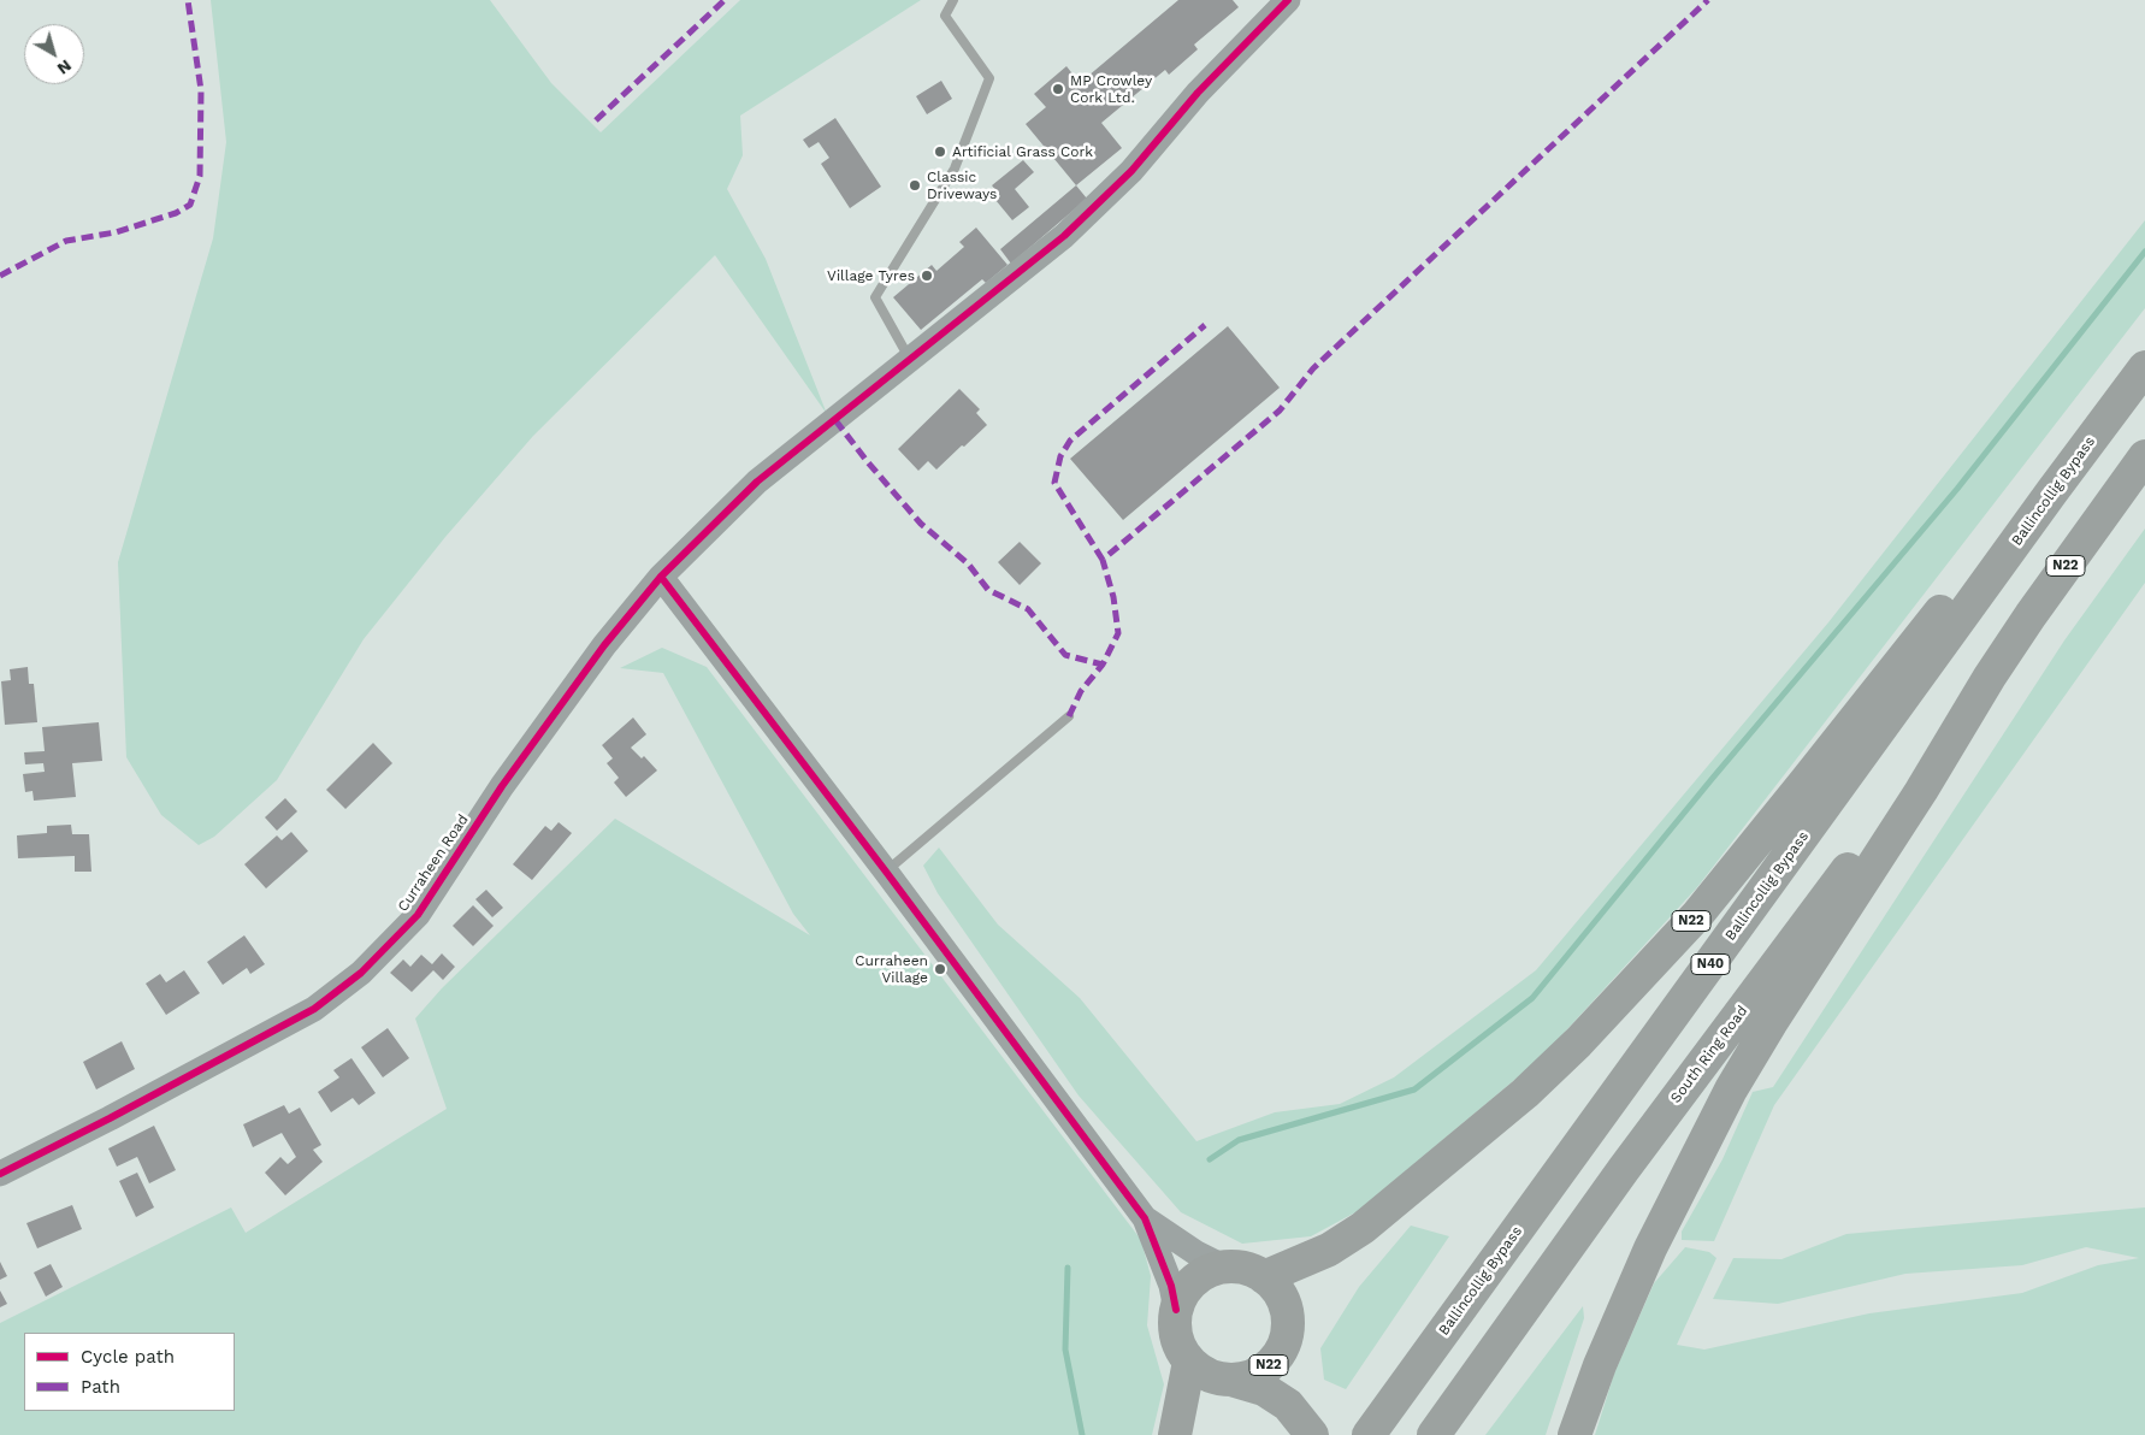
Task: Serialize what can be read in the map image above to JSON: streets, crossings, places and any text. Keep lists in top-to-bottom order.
{
  "streets": {
    "highway": [
      "Ballincollig Bypass",
      "N22",
      "N40",
      "South Ring Road"
    ],
    "street": ["Curraheen Road"]
  },
  "crossings": [
    ["Ballincollig Bypass", "N22"],
    ["N22", "South Ring Road"]
  ],
  "places": [
    "MP Crowley Cork Ltd.",
    "Artificial Grass Cork",
    "Classic Driveways",
    "Village Tyres",
    "Curraheen Village"
  ],
  "legend": ["Cycle path", "Path"],
  "north": "bottom right"
}
